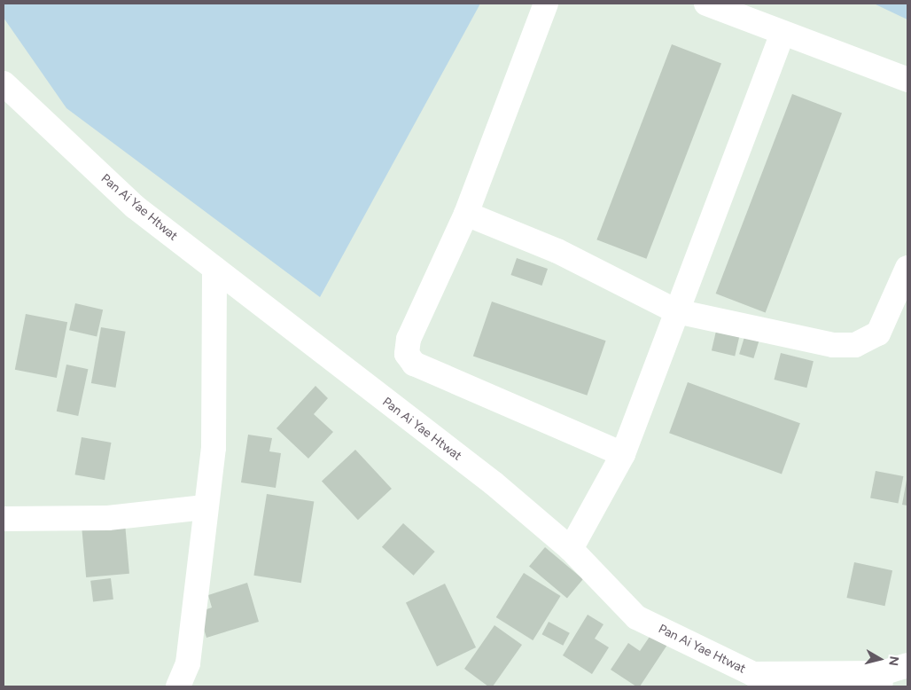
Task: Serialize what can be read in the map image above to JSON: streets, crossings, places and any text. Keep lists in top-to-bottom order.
{
  "streets": {
    "street": ["Pan Ai Yae Htwat"]
  },
  "north": "right"
}
